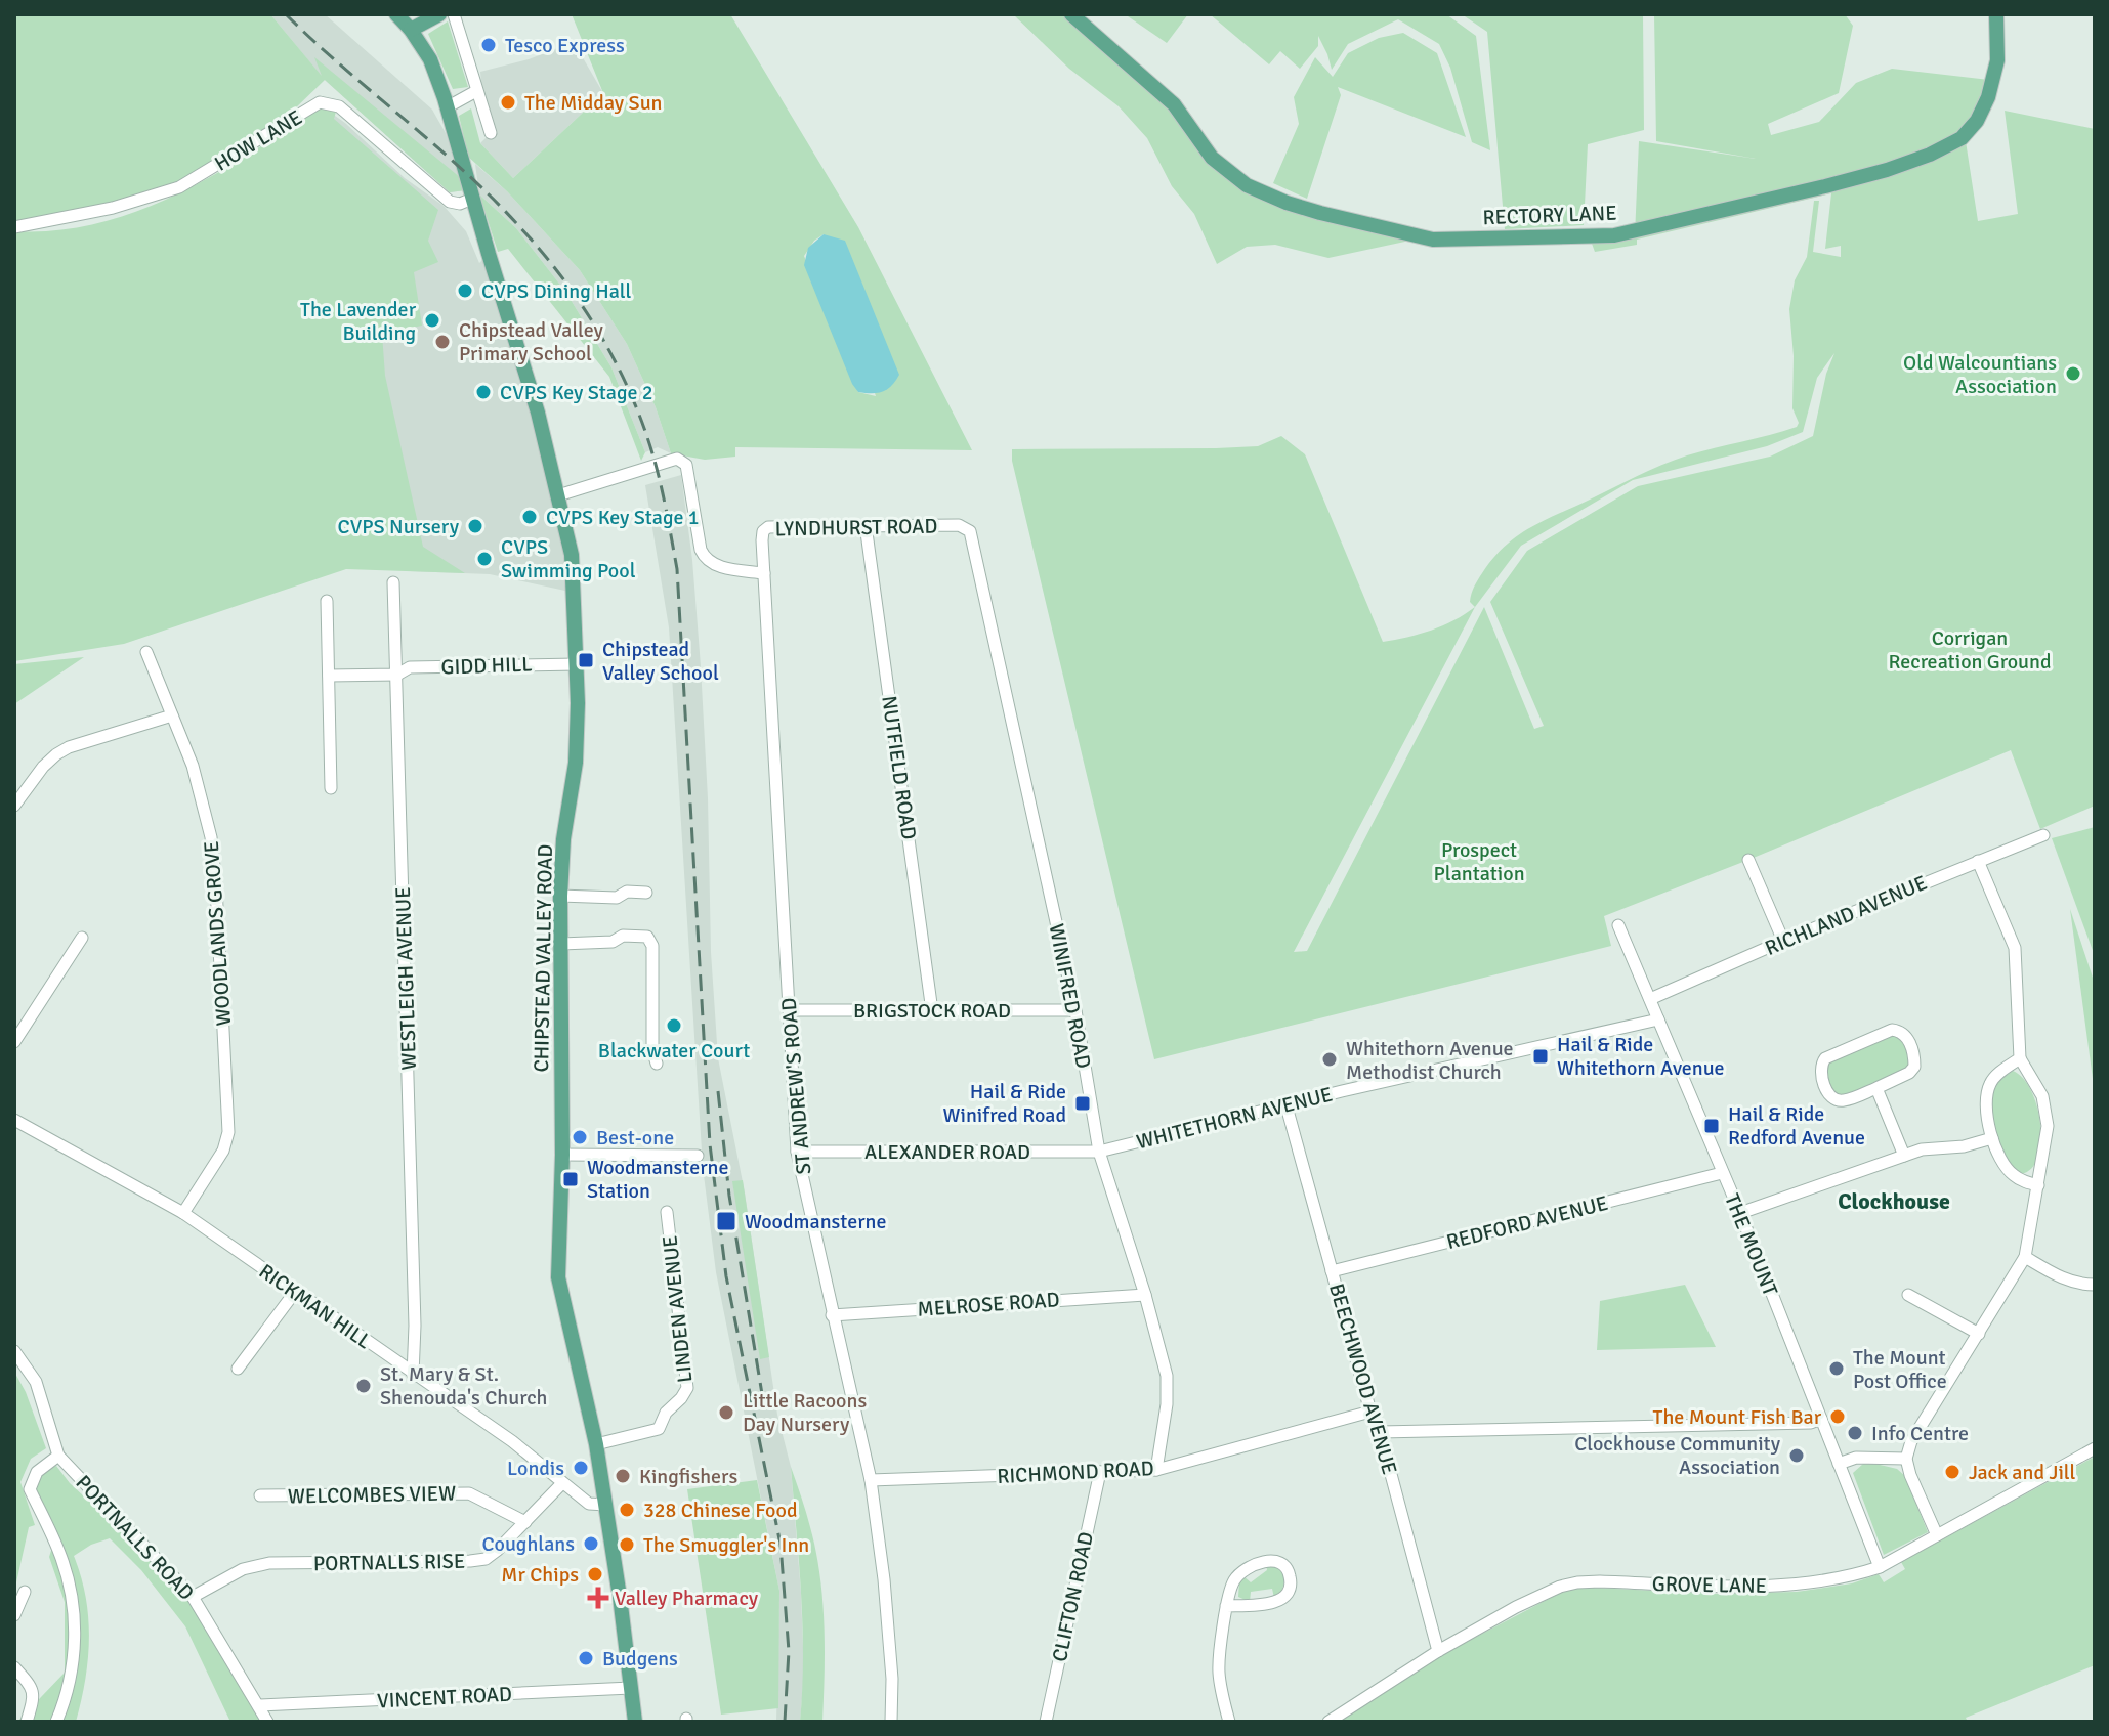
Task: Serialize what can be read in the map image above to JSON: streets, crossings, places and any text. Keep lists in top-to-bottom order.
{
  "streets": {
    "main road": ["RECTORY LANE", "CHIPSTEAD VALLEY ROAD"],
    "street": [
      "HOW LANE",
      "LYNDHURST ROAD",
      "GIDD HILL",
      "NUTFIELD ROAD",
      "RICHLAND AVENUE",
      "WOODLANDS GROVE",
      "WESTLEIGH AVENUE",
      "WINIFRED ROAD",
      "BRIGSTOCK ROAD",
      "ST ANDREW'S ROAD",
      "WHITETHORN AVENUE",
      "ALEXANDER ROAD",
      "REDFORD AVENUE",
      "THE MOUNT",
      "MELROSE ROAD",
      "RICKMAN HILL",
      "LINDEN AVENUE",
      "BEECHWOOD AVENUE",
      "RICHMOND ROAD",
      "WELCOMBES VIEW",
      "PORTNALLS ROAD",
      "PORTNALLS RISE",
      "GROVE LANE",
      "CLIFTON ROAD",
      "VINCENT ROAD"
    ]
  },
  "crossings": [
    ["HOW LANE", "CHIPSTEAD VALLEY ROAD"],
    ["LYNDHURST ROAD", "NUTFIELD ROAD"],
    ["LYNDHURST ROAD", "WINIFRED ROAD"],
    ["LYNDHURST ROAD", "ST ANDREW'S ROAD"],
    ["GIDD HILL", "CHIPSTEAD VALLEY ROAD"],
    ["GIDD HILL", "WESTLEIGH AVENUE"],
    ["NUTFIELD ROAD", "BRIGSTOCK ROAD"],
    ["RICHLAND AVENUE", "THE MOUNT"],
    ["WOODLANDS GROVE", "RICKMAN HILL"],
    ["CHIPSTEAD VALLEY ROAD", "RICKMAN HILL"],
    ["CHIPSTEAD VALLEY ROAD", "LINDEN AVENUE"],
    ["CHIPSTEAD VALLEY ROAD", "VINCENT ROAD"],
    ["WESTLEIGH AVENUE", "RICKMAN HILL"],
    ["WINIFRED ROAD", "BRIGSTOCK ROAD"],
    ["WINIFRED ROAD", "WHITETHORN AVENUE"],
    ["WINIFRED ROAD", "ALEXANDER ROAD"],
    ["WINIFRED ROAD", "MELROSE ROAD"],
    ["WINIFRED ROAD", "RICHMOND ROAD"],
    ["BRIGSTOCK ROAD", "ST ANDREW'S ROAD"],
    ["ST ANDREW'S ROAD", "ALEXANDER ROAD"],
    ["ST ANDREW'S ROAD", "MELROSE ROAD"],
    ["ST ANDREW'S ROAD", "RICHMOND ROAD"],
    ["WHITETHORN AVENUE", "ALEXANDER ROAD"],
    ["WHITETHORN AVENUE", "THE MOUNT"],
    ["WHITETHORN AVENUE", "BEECHWOOD AVENUE"],
    ["REDFORD AVENUE", "THE MOUNT"],
    ["REDFORD AVENUE", "BEECHWOOD AVENUE"],
    ["THE MOUNT", "GROVE LANE"],
    ["RICKMAN HILL", "PORTNALLS RISE"],
    ["BEECHWOOD AVENUE", "RICHMOND ROAD"],
    ["BEECHWOOD AVENUE", "GROVE LANE"],
    ["RICHMOND ROAD", "CLIFTON ROAD"],
    ["WELCOMBES VIEW", "PORTNALLS RISE"],
    ["PORTNALLS ROAD", "PORTNALLS RISE"],
    ["PORTNALLS ROAD", "VINCENT ROAD"]
  ],
  "districts": ["Clockhouse"],
  "parks": ["Corrigan Recreation Ground", "Prospect Plantation"],
  "places": {
    "other": [
      "Tesco Express",
      "The Midday Sun",
      "CVPS Dining Hall",
      "The Lavender Building",
      "Chipstead Valley Primary School",
      "Old Walcountians Association",
      "CVPS Key Stage 2",
      "CVPS Key Stage 1",
      "CVPS Nursery",
      "CVPS Swimming Pool",
      "Blackwater Court",
      "Whitethorn Avenue Methodist Church",
      "Best-one",
      "The Mount Post Office",
      "St. Mary & St. Shenouda's Church",
      "Little Racoons Day Nursery",
      "The Mount Fish Bar",
      "Info Centre",
      "Clockhouse Community Association",
      "Londis",
      "Jack and Jill",
      "Kingfishers",
      "328 Chinese Food",
      "Coughlans",
      "The Smuggler's Inn",
      "Mr Chips",
      "Budgens"
    ],
    "transit": [
      "Chipstead Valley School",
      "Hail & Ride Whitethorn Avenue",
      "Hail & Ride Winifred Road",
      "Hail & Ride Redford Avenue",
      "Woodmansterne Station",
      "Woodmansterne"
    ],
    "health": ["Valley Pharmacy"]
  }
}
